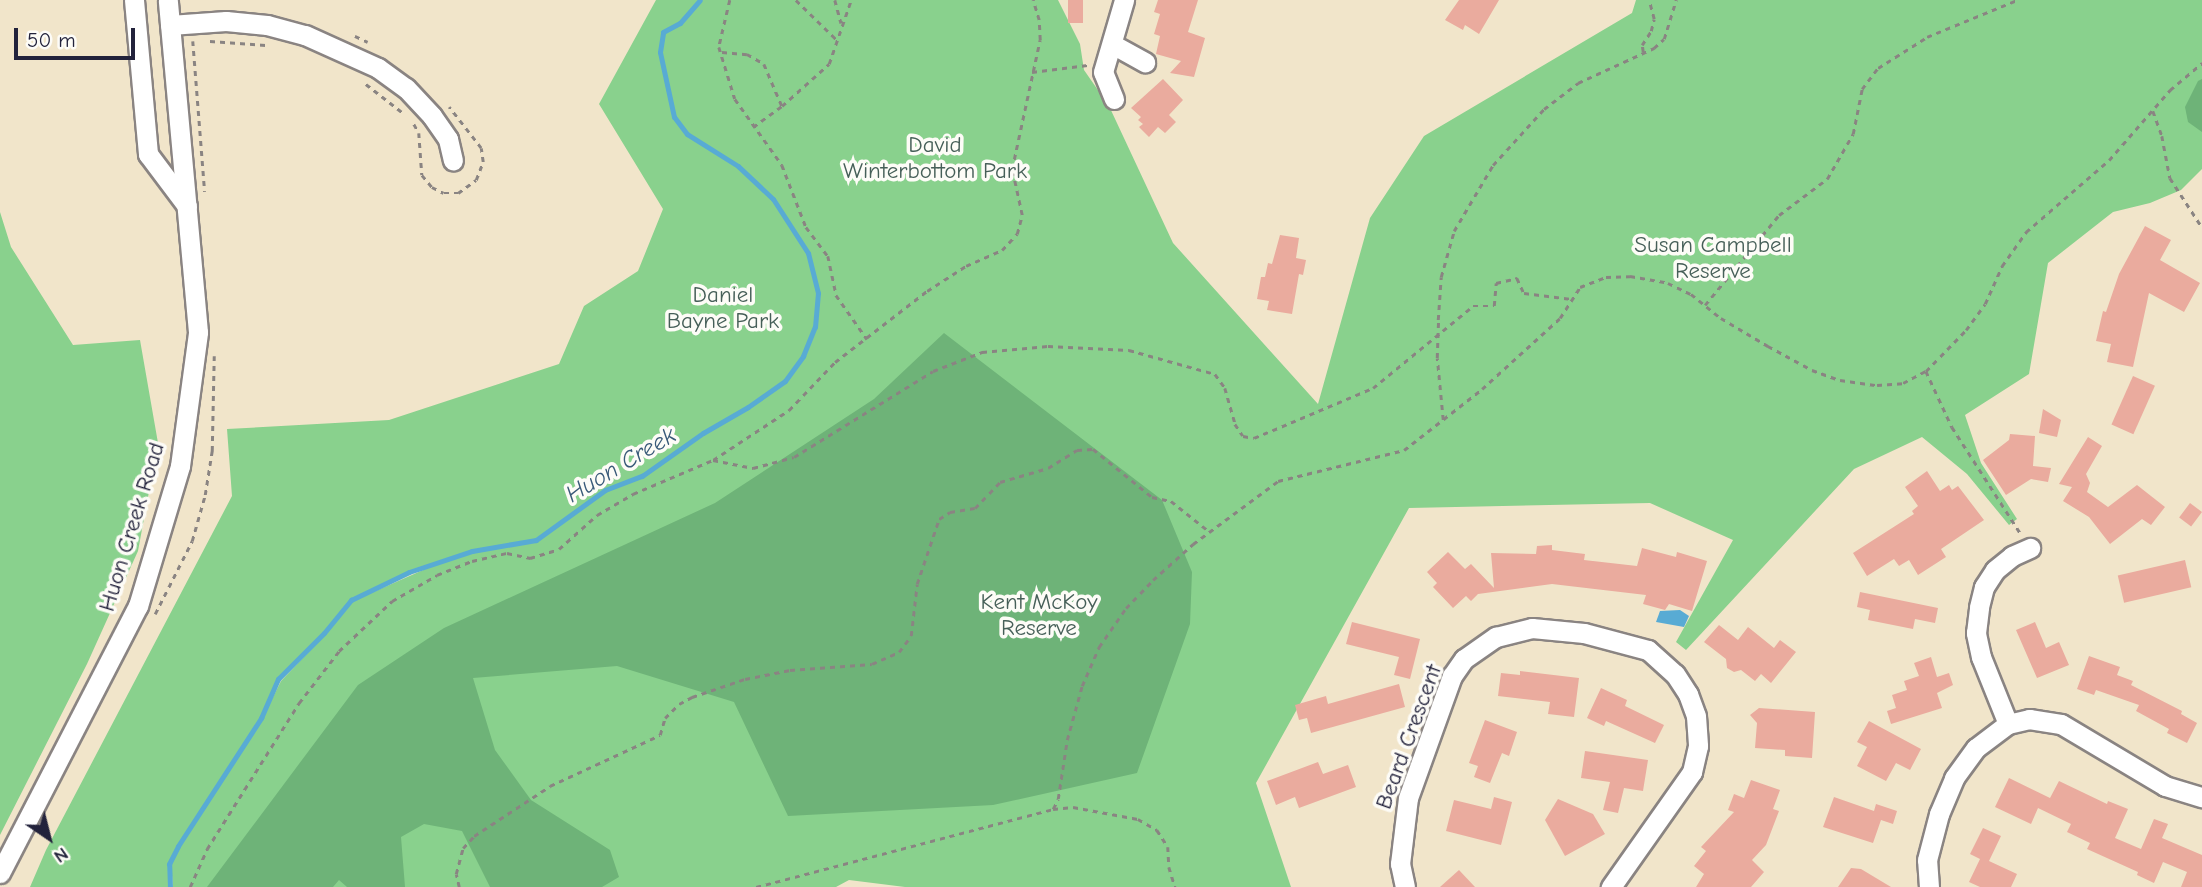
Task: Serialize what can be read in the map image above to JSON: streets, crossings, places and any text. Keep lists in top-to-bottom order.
{
  "streets": {
    "street": ["Huon Creek Road", "Beard Crescent"]
  },
  "water": ["Huon Creek"],
  "parks": [
    "David Winterbottom Park",
    "Susan Campbell Reserve",
    "Daniel Bayne Park",
    "Kent McKoy Reserve"
  ],
  "scale_bar": "50 m",
  "north": "bottom right"
}
